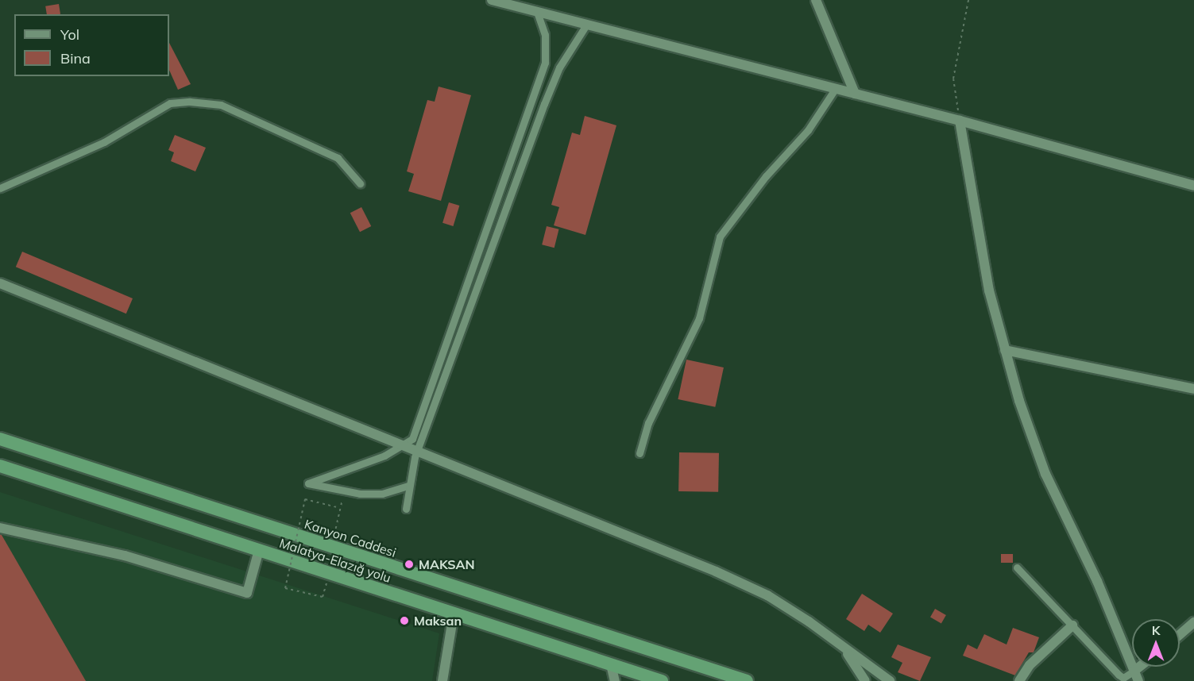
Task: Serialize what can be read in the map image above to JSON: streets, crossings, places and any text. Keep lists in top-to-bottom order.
{
  "streets": {
    "highway": ["Kanyon Caddesi", "Malatya-Elazığ yolu"]
  },
  "places": ["MAKSAN", "Maksan"],
  "legend": ["Yol", "Bina"],
  "north": "top"
}
